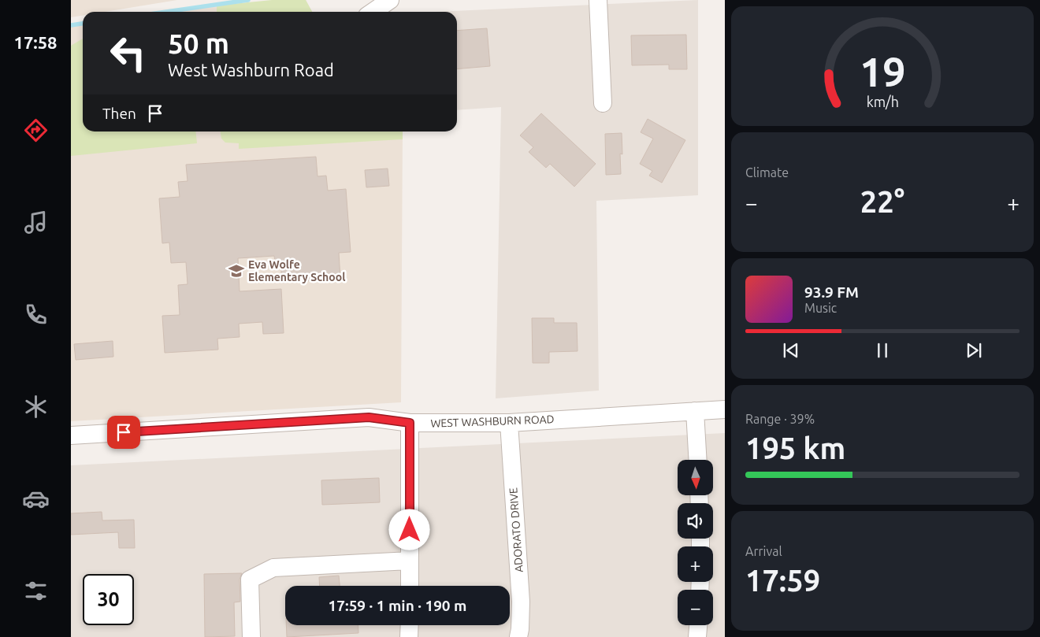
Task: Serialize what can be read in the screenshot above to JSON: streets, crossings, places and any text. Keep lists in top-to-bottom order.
{
  "streets": {
    "street": ["WEST WASHBURN ROAD", "ADORATO DRIVE"]
  },
  "crossings": [
    ["WEST WASHBURN ROAD", "ADORATO DRIVE"]
  ],
  "places": {
    "school or university": ["Eva Wolfe Elementary School"]
  },
  "north": "bottom",
  "page": {
    "tabs": "17:58",
    "turn": ["50 m", "West Washburn Road"],
    "then": "Then",
    "tile": [
      "Climate",
      ["Range · 39%", "195 km"],
      ["Arrival", "17:59"]
    ],
    "heat": ["−", "22°", "+"],
    "song": ["93.9 FM", "Music"],
    "map_buttons": ["+", "−"],
    "limit": "30",
    "trip": "17:59 · 1 min · 190 m",
    "gauge": ["19", "km/h"]
  }
}
